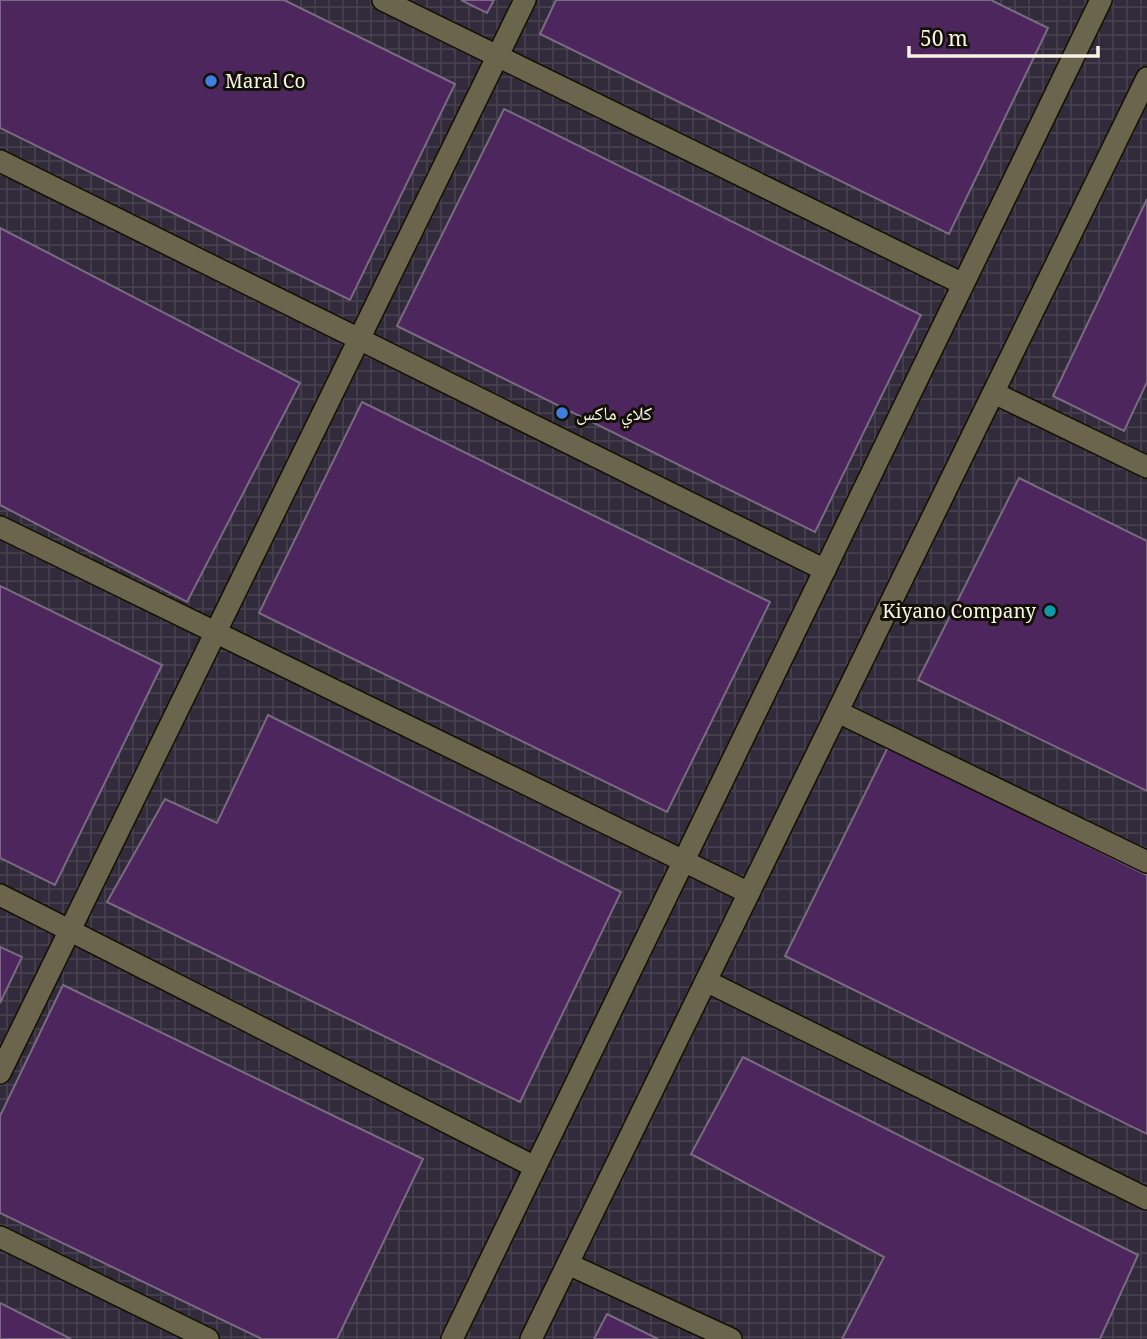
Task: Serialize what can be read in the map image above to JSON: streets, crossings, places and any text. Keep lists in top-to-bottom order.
{
  "places": ["Maral Co", "كلاي ماكس", "Kiyano Company"],
  "scale_bar": "50 m"
}
